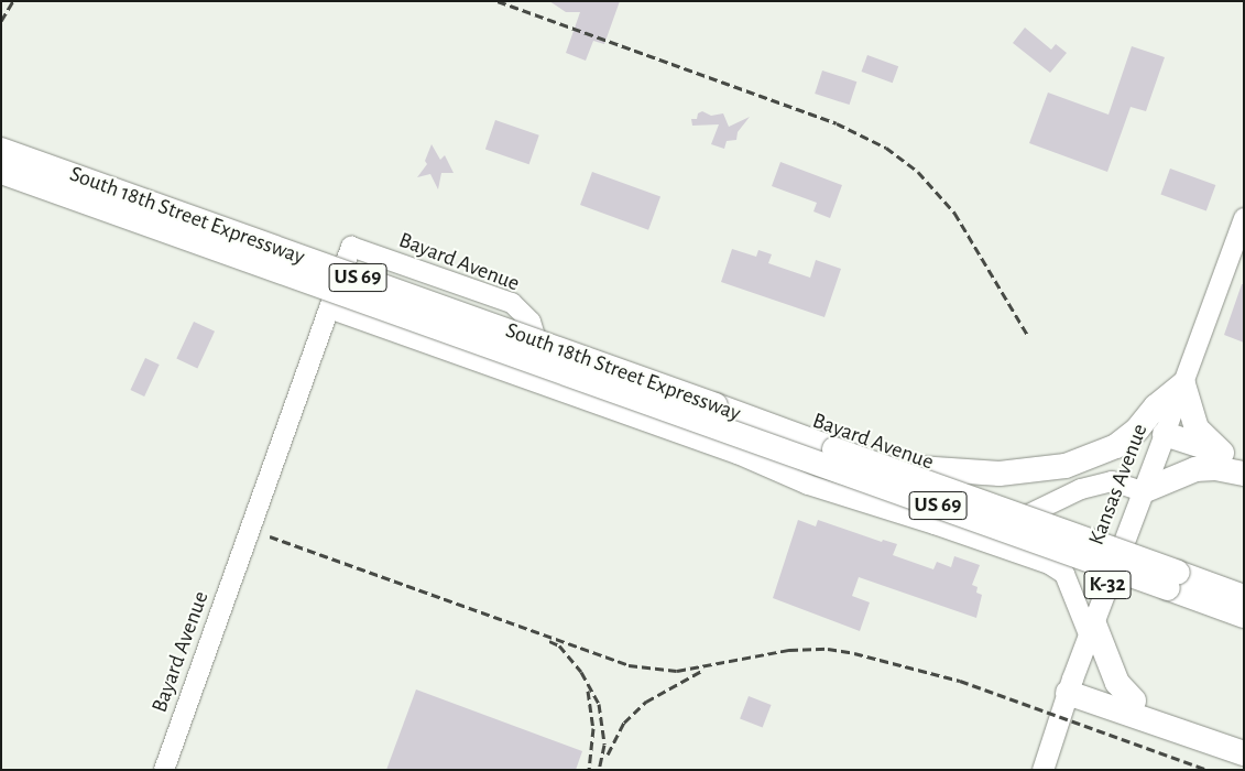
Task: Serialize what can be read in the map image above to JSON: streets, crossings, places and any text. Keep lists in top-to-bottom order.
{
  "streets": {
    "highway": ["South 18th Street Expressway", "US 69"],
    "main road": ["Kansas Avenue", "K-32"],
    "street": ["Bayard Avenue"]
  },
  "crossings": [
    ["Bayard Avenue", "Kansas Avenue"]
  ]
}
